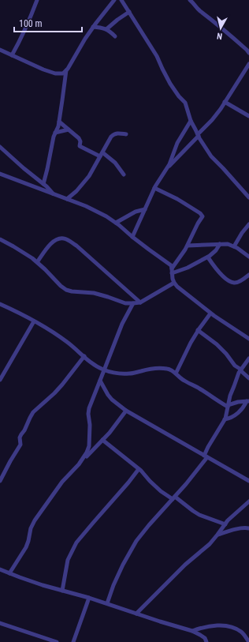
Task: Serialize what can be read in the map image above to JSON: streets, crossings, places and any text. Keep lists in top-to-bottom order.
{
  "scale_bar": "100 m",
  "north": "bottom"
}
